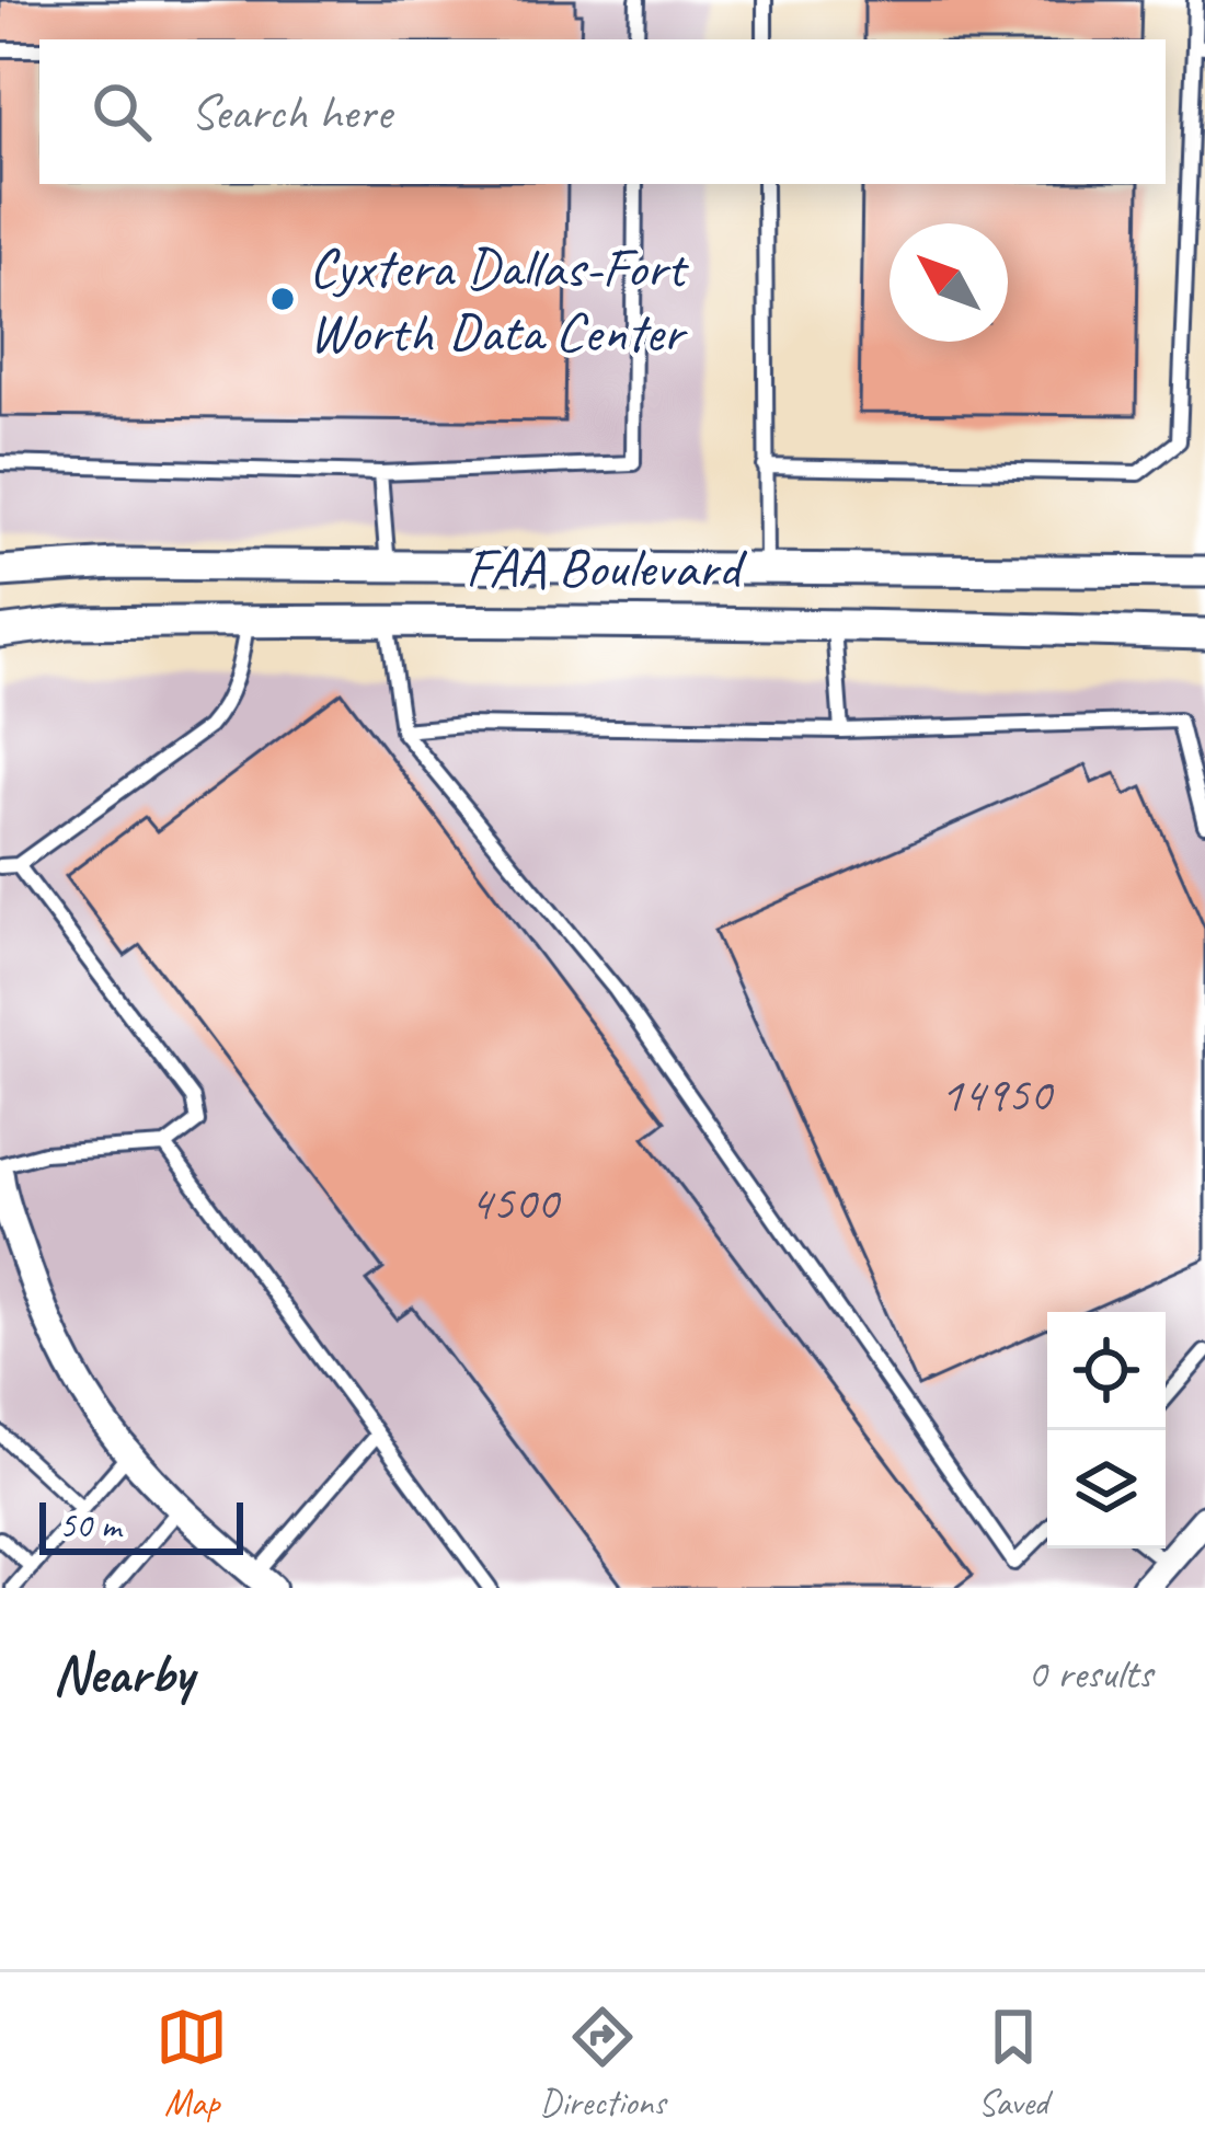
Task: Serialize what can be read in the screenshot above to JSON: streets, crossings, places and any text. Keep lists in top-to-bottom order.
{
  "streets": {
    "street": ["FAA Boulevard"]
  },
  "places": ["Cyxtera Dallas-Fort Worth Data Center"],
  "house_numbers": ["14950", "4500"],
  "scale_bar": "50 m",
  "north": "top left",
  "page": {
    "search": "Search here",
    "scale": "50 m",
    "heading": ["Nearby", "0 results"],
    "nav": ["Map", "Directions", "Saved"]
  }
}
